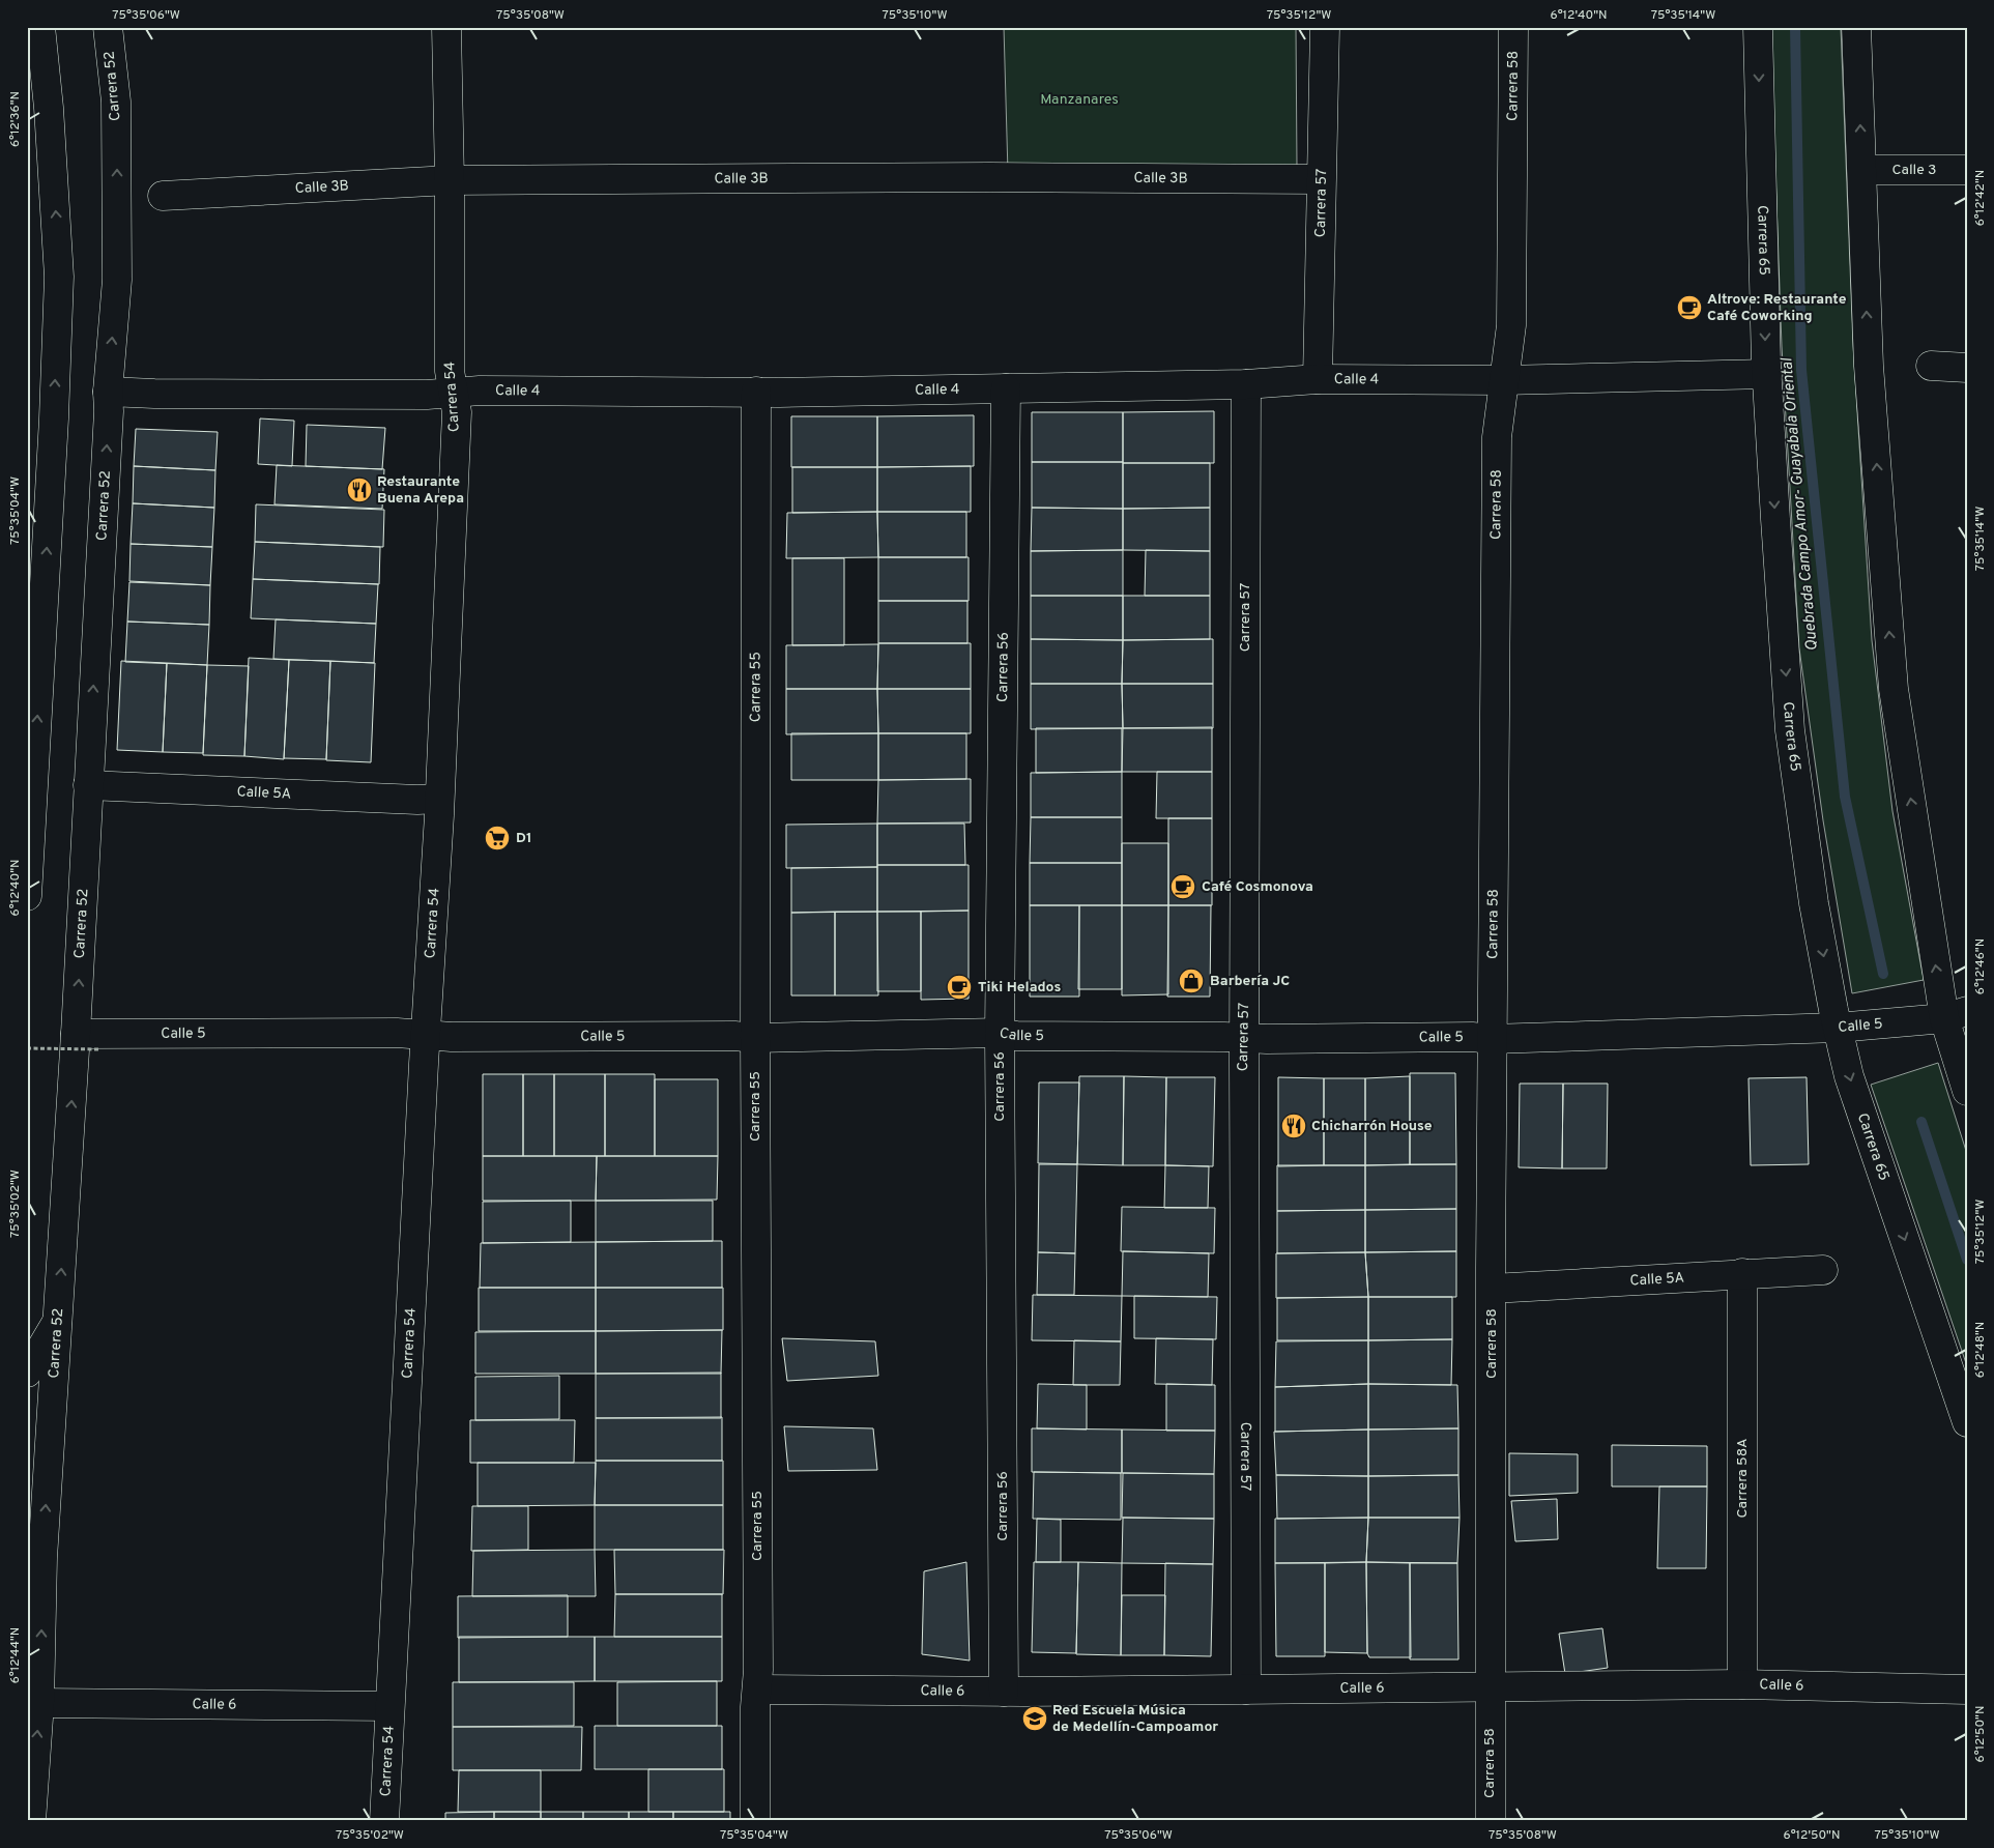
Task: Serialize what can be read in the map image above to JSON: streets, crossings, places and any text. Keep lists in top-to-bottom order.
{
  "streets": {
    "street": [
      "Carrera 58",
      "Carrera 52",
      "Calle 3",
      "Calle 3B",
      "Carrera 57",
      "Carrera 65",
      "Calle 4",
      "Carrera 54",
      "Carrera 56",
      "Carrera 55",
      "Calle 5A",
      "Calle 5",
      "Carrera 58A",
      "Calle 6"
    ]
  },
  "crossings": [
    ["Carrera 58", "Calle 4"],
    ["Carrera 58", "Calle 5A"],
    ["Carrera 58", "Calle 5"],
    ["Carrera 58", "Calle 6"],
    ["Carrera 52", "Calle 4"],
    ["Carrera 52", "Calle 5A"],
    ["Carrera 52", "Calle 5"],
    ["Carrera 52", "Calle 6"],
    ["Calle 3B", "Carrera 57"],
    ["Calle 3B", "Carrera 54"],
    ["Carrera 57", "Calle 4"],
    ["Carrera 57", "Calle 5"],
    ["Carrera 57", "Calle 6"],
    ["Carrera 65", "Calle 4"],
    ["Carrera 65", "Calle 5"],
    ["Calle 4", "Carrera 54"],
    ["Calle 4", "Carrera 56"],
    ["Calle 4", "Carrera 55"],
    ["Carrera 54", "Calle 5A"],
    ["Carrera 54", "Calle 5"],
    ["Carrera 54", "Calle 6"],
    ["Carrera 56", "Calle 5"],
    ["Carrera 56", "Calle 6"],
    ["Carrera 55", "Calle 5"],
    ["Carrera 55", "Calle 6"],
    ["Calle 5A", "Carrera 58A"],
    ["Carrera 58A", "Calle 6"]
  ],
  "water": ["Quebrada Campo Amor- Guayabala Oriental"],
  "parks": ["Manzanares"],
  "places": {
    "cafe": ["Altrove: Restaurante Café Coworking", "Café Cosmonova", "Tiki Helados"],
    "restaurant": ["Restaurante Buena Arepa", "Chicharrón House"],
    "supermarket": ["D1"],
    "shop": ["Barbería JC"],
    "school or university": ["Red Escuela Música de Medellín-Campoamor"]
  },
  "coordinates": [
    "75°35'06\"W",
    "75°35'08\"W",
    "75°35'10\"W",
    "75°35'12\"W",
    "6°12'40\"N",
    "75°35'14\"W",
    "6°12'36\"N",
    "6°12'42\"N",
    "75°35'04\"W",
    "6°12'46\"N",
    "75°35'02\"W",
    "6°12'48\"N",
    "6°12'44\"N",
    "6°12'50\"N"
  ]
}
